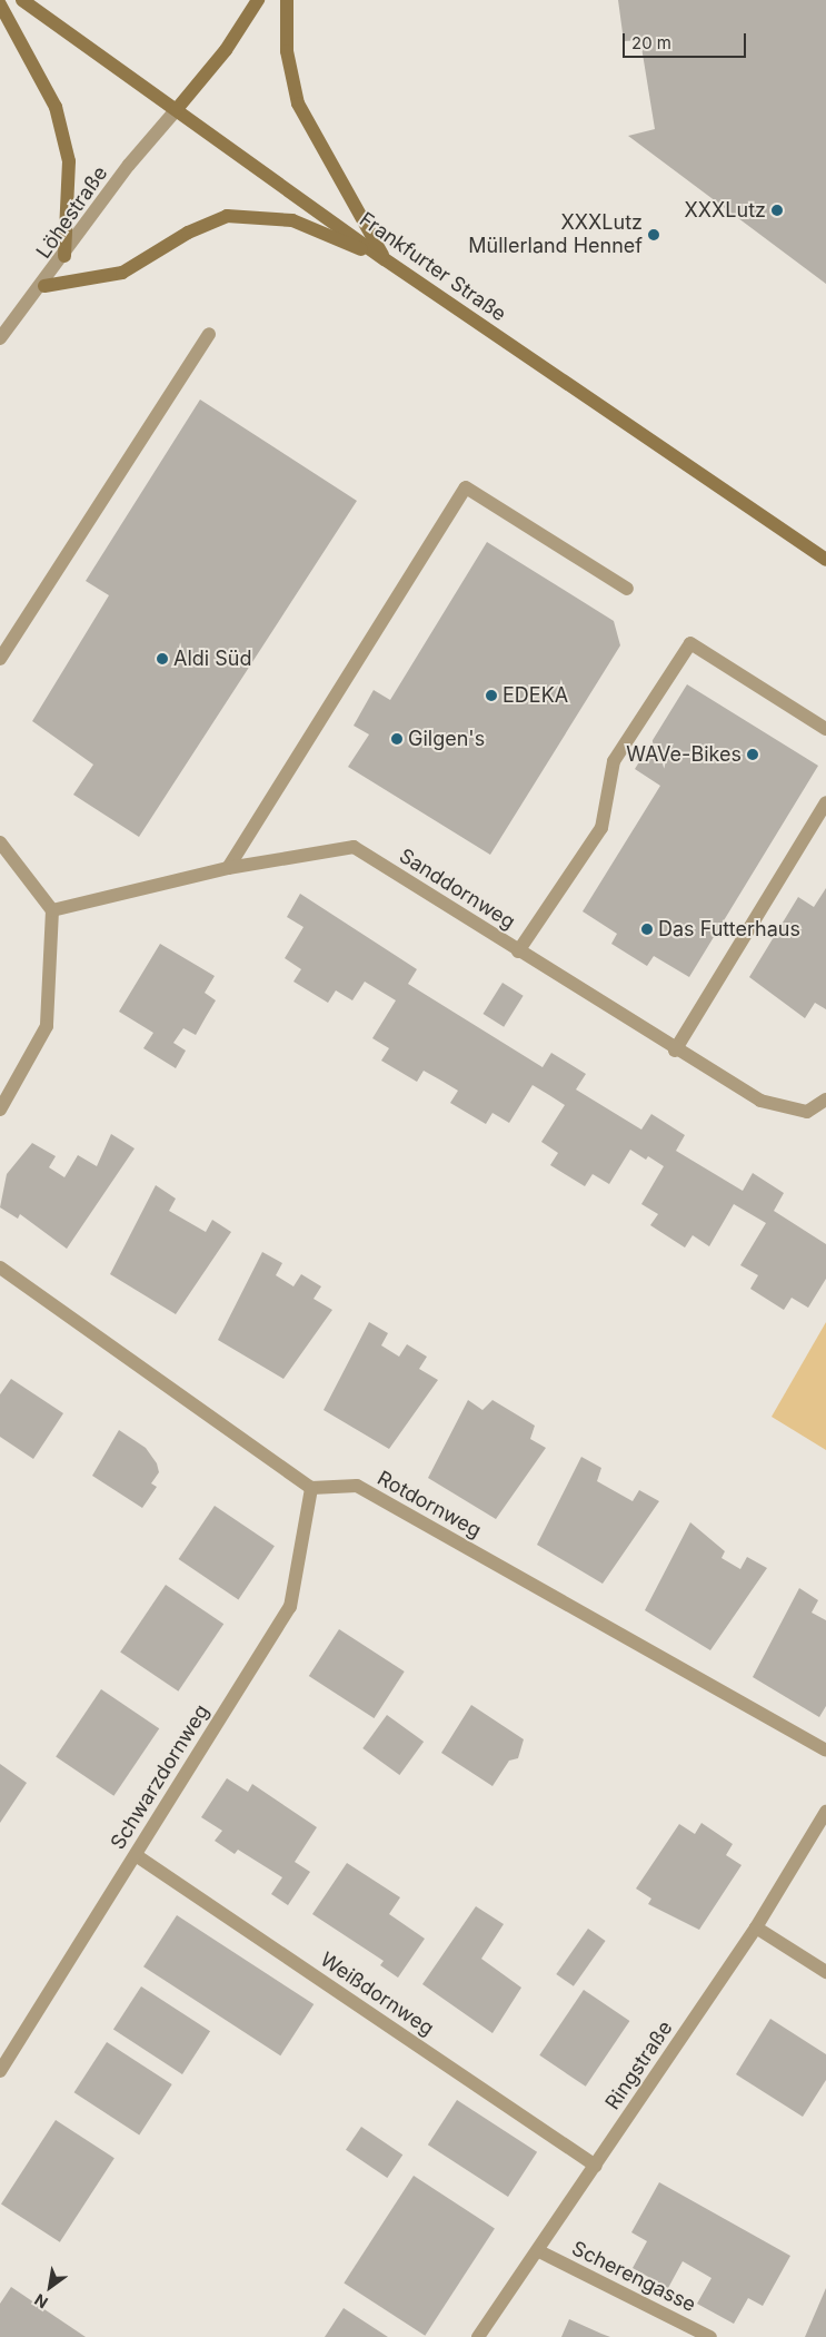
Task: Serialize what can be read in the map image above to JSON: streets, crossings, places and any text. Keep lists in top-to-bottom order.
{
  "streets": {
    "main road": ["Frankfurter Straße"],
    "street": [
      "Löhestraße",
      "Sanddornweg",
      "Rotdornweg",
      "Schwarzdornweg",
      "Weißdornweg",
      "Ringstraße",
      "Scherengasse"
    ]
  },
  "crossings": [
    ["Löhestraße", "Frankfurter Straße"],
    ["Rotdornweg", "Schwarzdornweg"],
    ["Schwarzdornweg", "Weißdornweg"],
    ["Weißdornweg", "Ringstraße"],
    ["Ringstraße", "Scherengasse"]
  ],
  "places": [
    "XXXLutz",
    "XXXLutz Müllerland Hennef",
    "Aldi Süd",
    "EDEKA",
    "Gilgen's",
    "WAVe-Bikes",
    "Das Futterhaus"
  ],
  "scale_bar": "20 m",
  "north": "bottom left"
}
